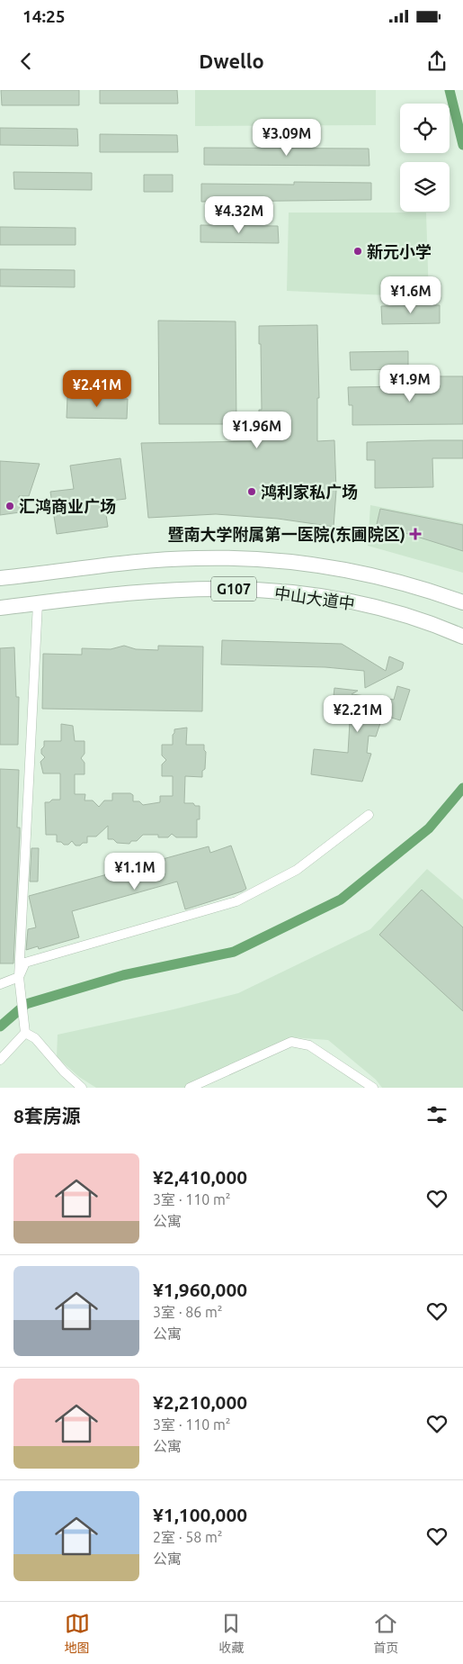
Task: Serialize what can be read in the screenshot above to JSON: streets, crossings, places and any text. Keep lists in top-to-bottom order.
{
  "streets": {
    "highway": ["G107", "中山大道中"]
  },
  "places": {
    "other": ["新元小学", "鸿利家私广场", "汇鸿商业广场"],
    "health": ["暨南大学附属第一医院(东圃院区)"]
  },
  "page": {
    "status": "14:25",
    "header": "Dwello",
    "price": [
      "¥3.09M",
      "¥4.32M",
      "¥1.6M",
      "¥1.9M",
      "¥2.41M",
      "¥1.96M",
      "¥2.21M",
      "¥1.1M"
    ],
    "heading": "8套房源",
    "list": [
      {
        "name": "¥2,410,000",
        "note": "3室 · 110 m² · 公寓"
      },
      {
        "name": "¥1,960,000",
        "note": "3室 · 86 m² · 公寓"
      },
      {
        "name": "¥2,210,000",
        "note": "3室 · 110 m² · 公寓"
      },
      {
        "name": "¥1,100,000",
        "note": "2室 · 58 m² · 公寓"
      }
    ],
    "tabs": ["地图", "收藏", "首页"]
  }
}
